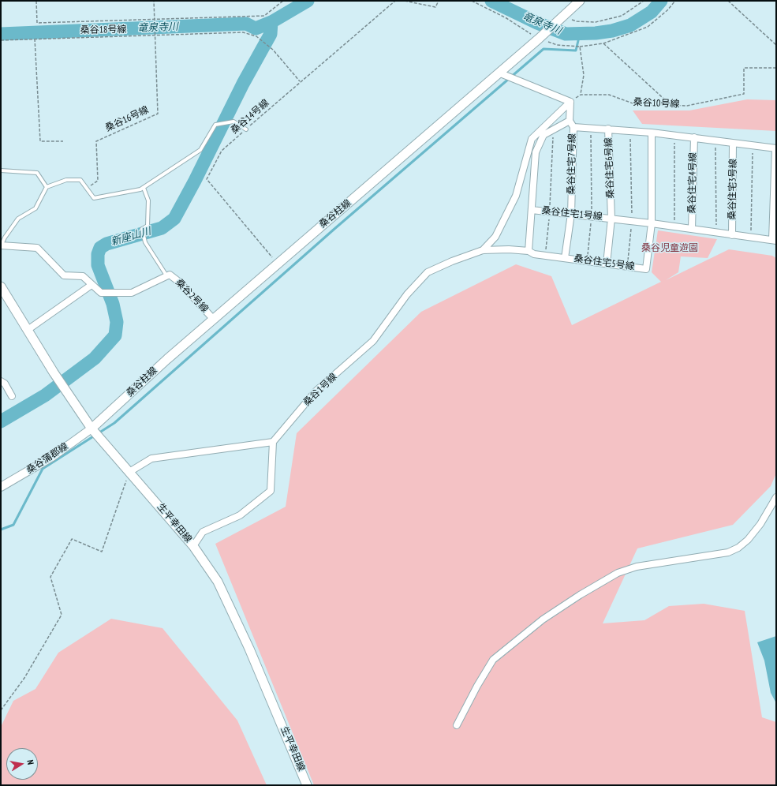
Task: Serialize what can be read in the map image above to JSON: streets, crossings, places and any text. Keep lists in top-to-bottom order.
{
  "streets": {
    "main road": ["桑谷柱線", "生平幸田線"],
    "street": [
      "桑谷住宅7号線",
      "桑谷住宅6号線",
      "桑谷住宅4号線",
      "桑谷住宅3号線",
      "桑谷住宅1号線",
      "桑谷住宅5号線",
      "桑谷2号線",
      "桑谷1号線",
      "桑谷蒲郡線"
    ],
    "path": [
      "桑谷18号線",
      "桑谷10号線",
      "桑谷14号線",
      "桑谷16号線"
    ]
  },
  "crossings": [
    ["桑谷18号線", "桑谷14号線"],
    ["桑谷18号線", "桑谷16号線"],
    ["桑谷14号線", "桑谷柱線"],
    ["桑谷住宅7号線", "桑谷住宅1号線"],
    ["桑谷住宅7号線", "桑谷住宅5号線"],
    ["桑谷住宅6号線", "桑谷住宅1号線"],
    ["桑谷住宅6号線", "桑谷住宅5号線"],
    ["桑谷住宅4号線", "桑谷住宅1号線"],
    ["桑谷住宅3号線", "桑谷住宅1号線"],
    ["桑谷柱線", "桑谷2号線"],
    ["桑谷柱線", "桑谷蒲郡線"],
    ["桑谷柱線", "生平幸田線"],
    ["桑谷住宅1号線", "桑谷住宅5号線"],
    ["桑谷住宅5号線", "桑谷1号線"],
    ["桑谷蒲郡線", "生平幸田線"]
  ],
  "water": ["竜泉寺川", "新座山川"],
  "parks": ["桑谷児童遊園"],
  "north": "right"
}
